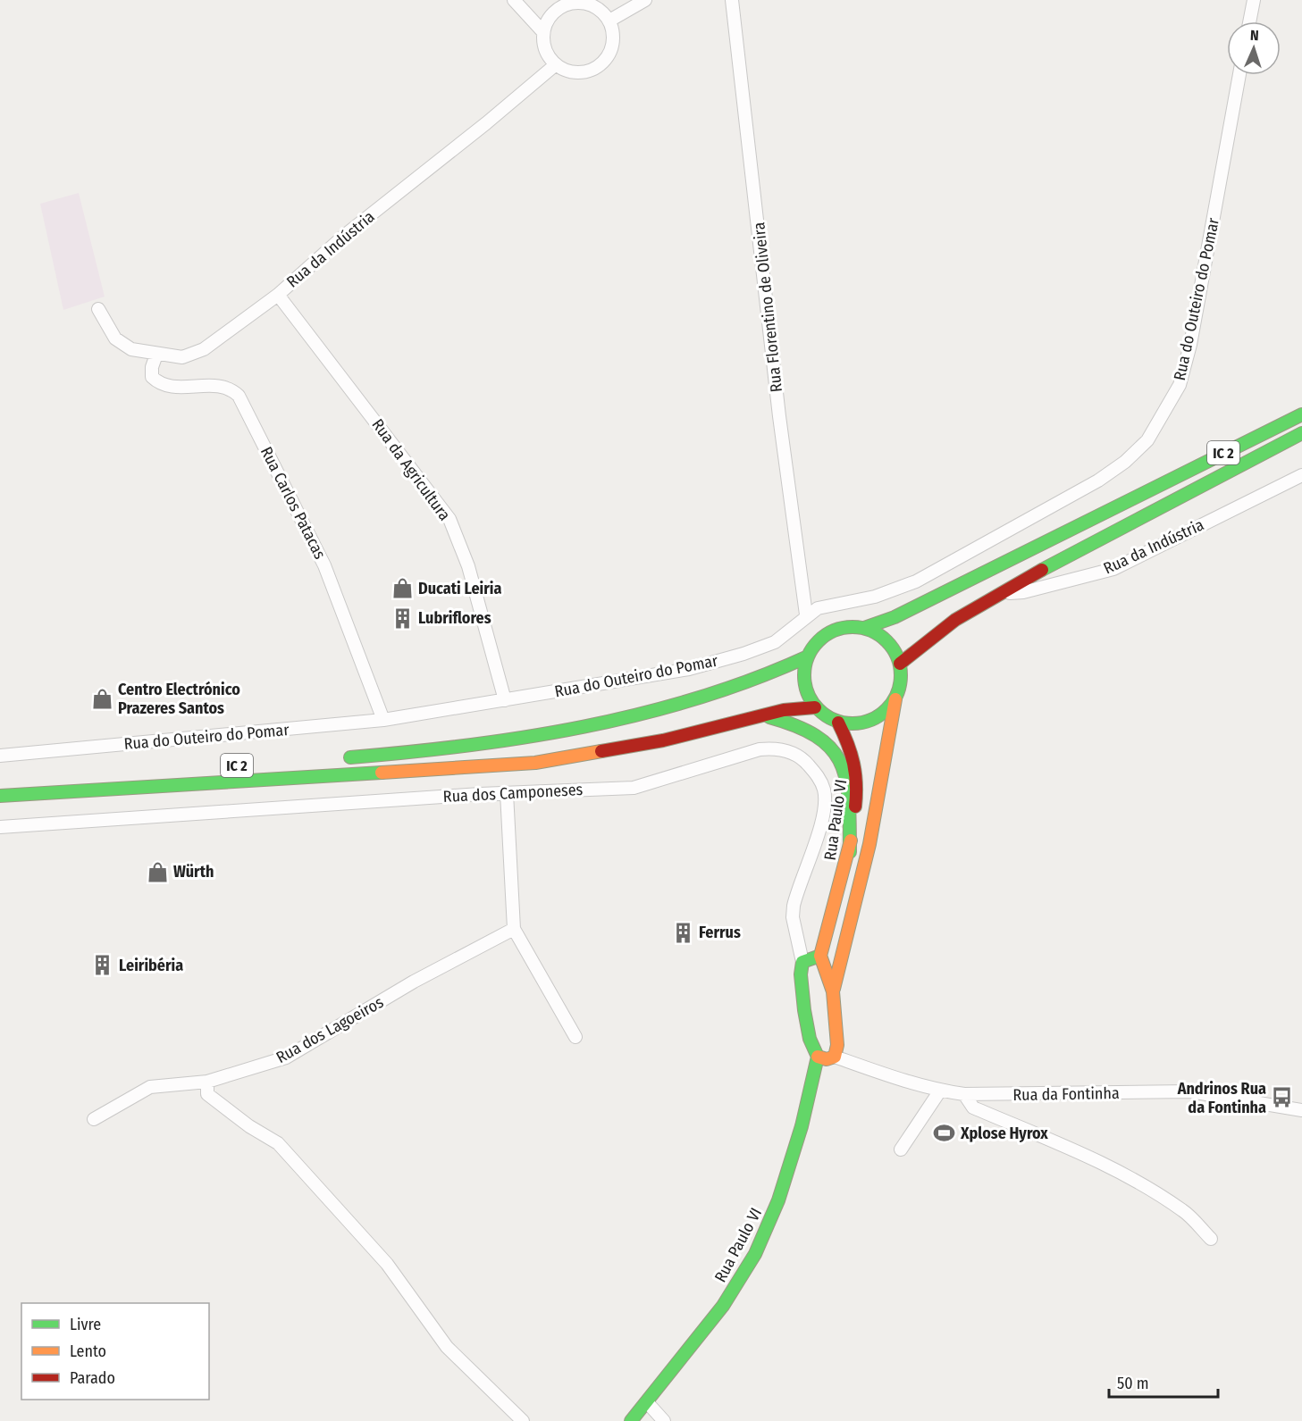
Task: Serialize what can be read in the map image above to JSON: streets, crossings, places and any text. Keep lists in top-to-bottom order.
{
  "streets": {
    "main road": ["IC 2", "Rua Paulo VI"],
    "street": [
      "Rua da Indústria",
      "Rua do Outeiro do Pomar",
      "Rua Florentino de Oliveira",
      "Rua da Agricultura",
      "Rua Carlos Patacas",
      "Rua dos Camponeses",
      "Rua dos Lagoeiros",
      "Rua da Fontinha"
    ]
  },
  "crossings": [
    ["Rua da Indústria", "IC 2"],
    ["Rua da Indústria", "Rua da Agricultura"],
    ["Rua da Indústria", "Rua Carlos Patacas"],
    ["Rua do Outeiro do Pomar", "Rua Florentino de Oliveira"],
    ["Rua do Outeiro do Pomar", "Rua da Agricultura"],
    ["Rua do Outeiro do Pomar", "Rua Carlos Patacas"],
    ["IC 2", "Rua Paulo VI"]
  ],
  "places": {
    "shop": ["Ducati Leiria", "Centro Electrónico Prazeres Santos", "Würth"],
    "building": ["Lubriflores", "Ferrus", "Leiribéria"],
    "bus stop": ["Andrinos Rua da Fontinha"],
    "sports": ["Xplose Hyrox"]
  },
  "legend": ["Livre", "Lento", "Parado"],
  "scale_bar": "50 m",
  "north": "top"
}
